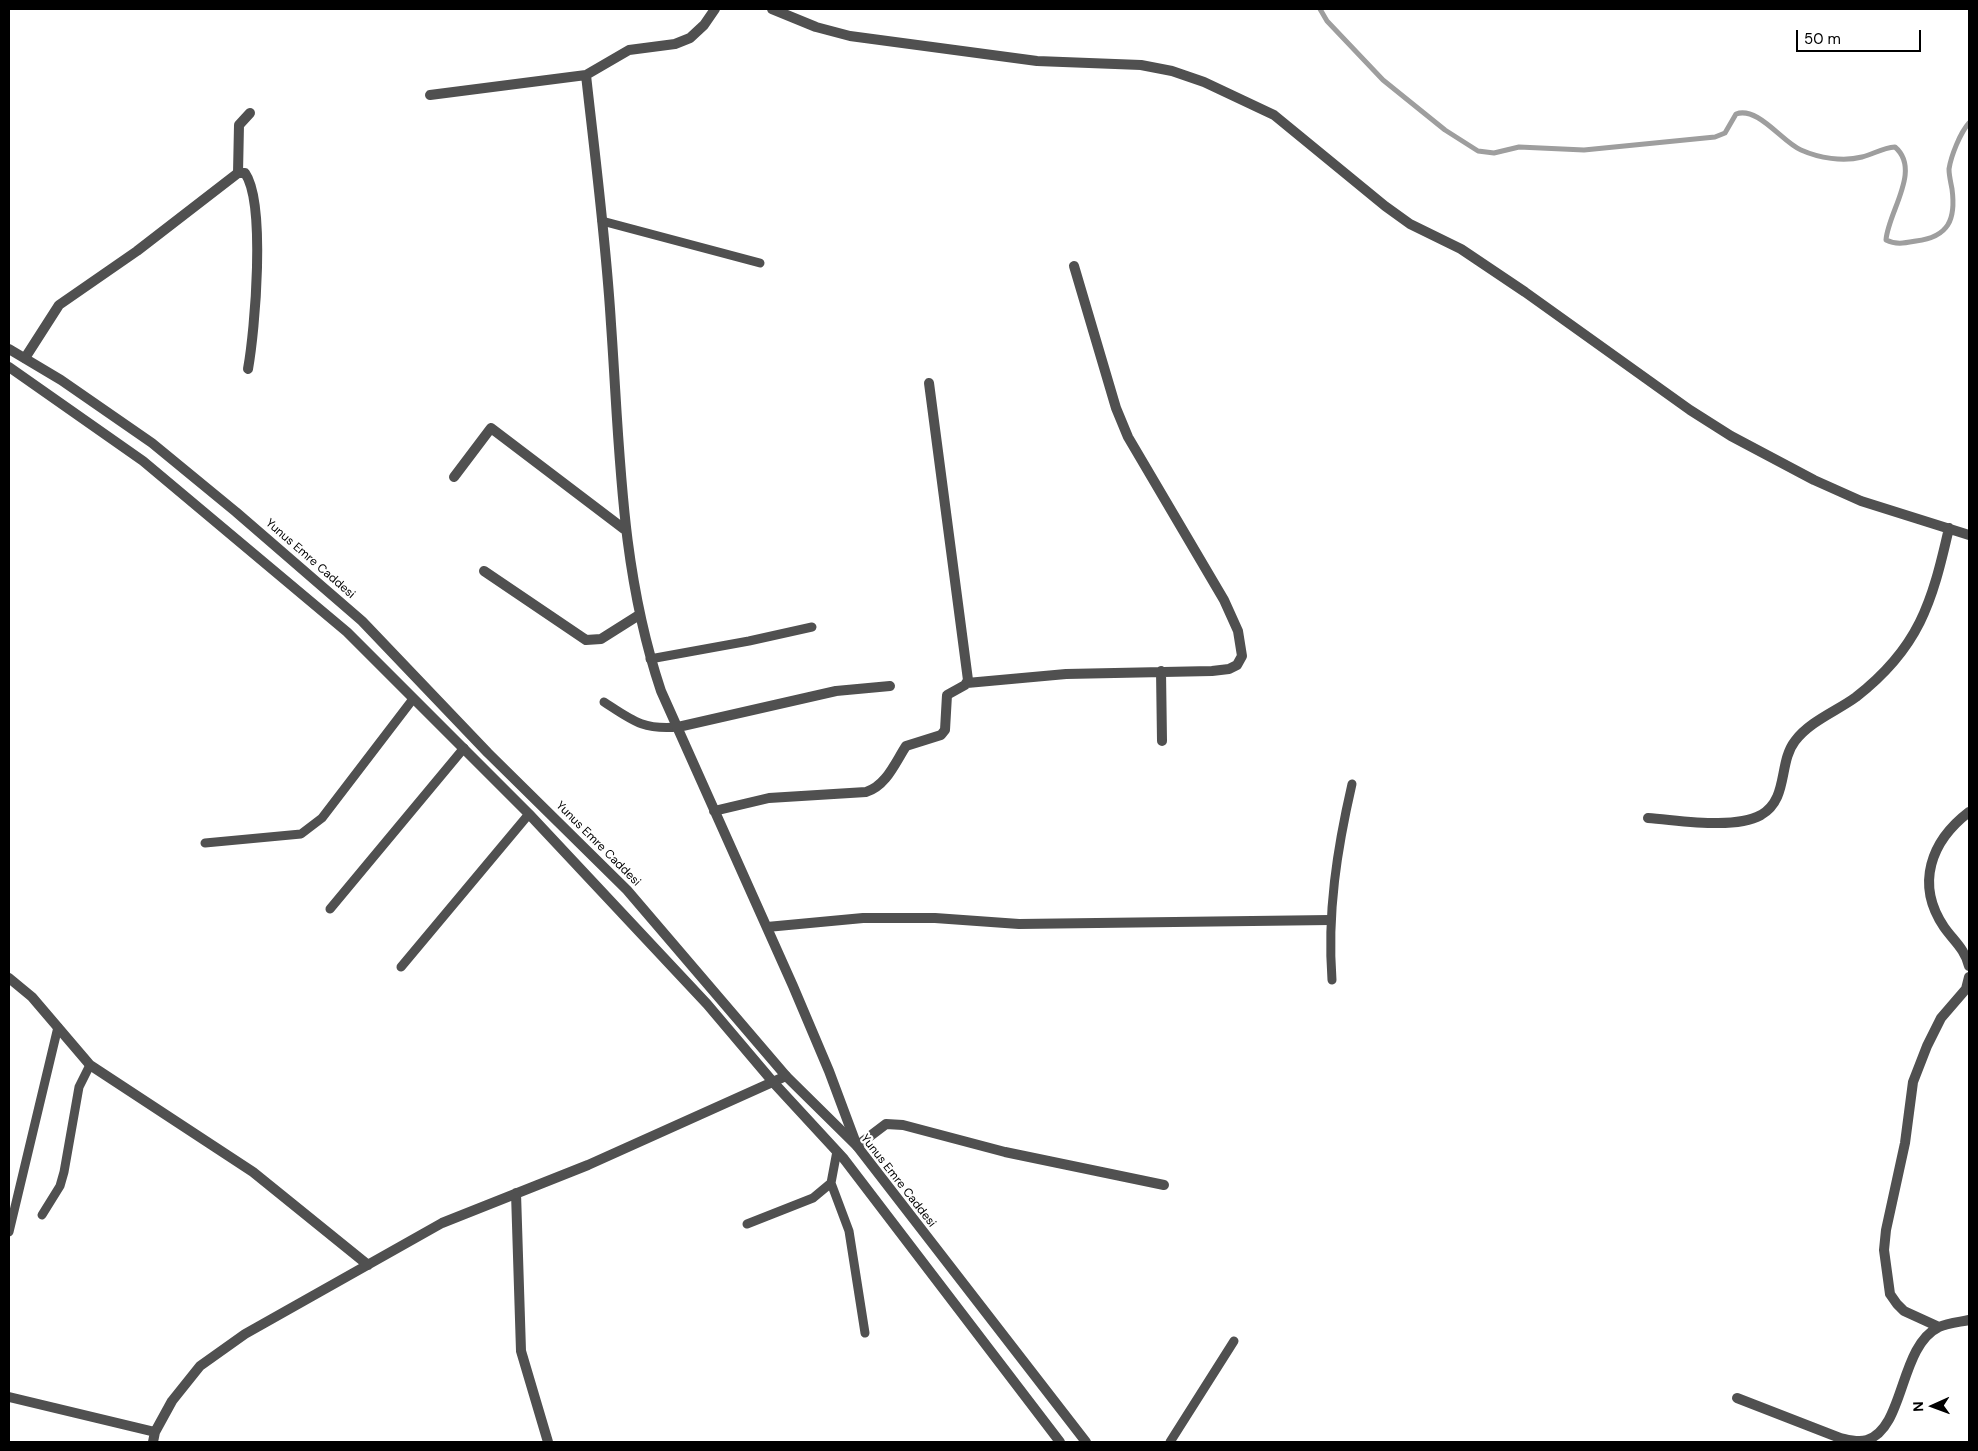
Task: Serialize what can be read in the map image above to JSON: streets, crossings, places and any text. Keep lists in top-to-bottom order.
{
  "streets": {
    "street": ["Yunus Emre Caddesi"]
  },
  "scale_bar": "50 m",
  "north": "left"
}
